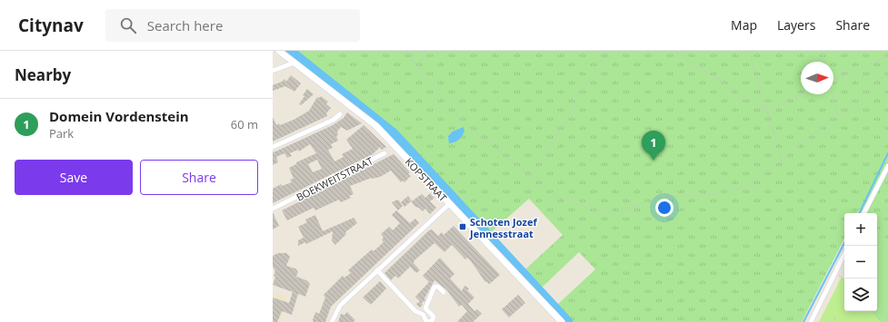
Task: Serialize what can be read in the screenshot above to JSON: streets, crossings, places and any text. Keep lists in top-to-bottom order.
{
  "streets": {
    "main road": ["KOPSTRAAT"],
    "street": ["BOEKWEITSTRAAT"]
  },
  "places": {
    "transit": ["Schoten Jozef Jennesstraat"]
  },
  "north": "right",
  "page": {
    "header": "Citynav",
    "search": "Search here",
    "nav": ["Map", "Layers", "Share"],
    "heading": "Nearby",
    "list": [
      {
        "mark": "1",
        "name": "Domein Vordenstein",
        "note": "Park",
        "value": "60 m"
      }
    ],
    "pins": "1",
    "buttons": ["Save", "Share"],
    "map_buttons": ["+", "−"]
  }
}
